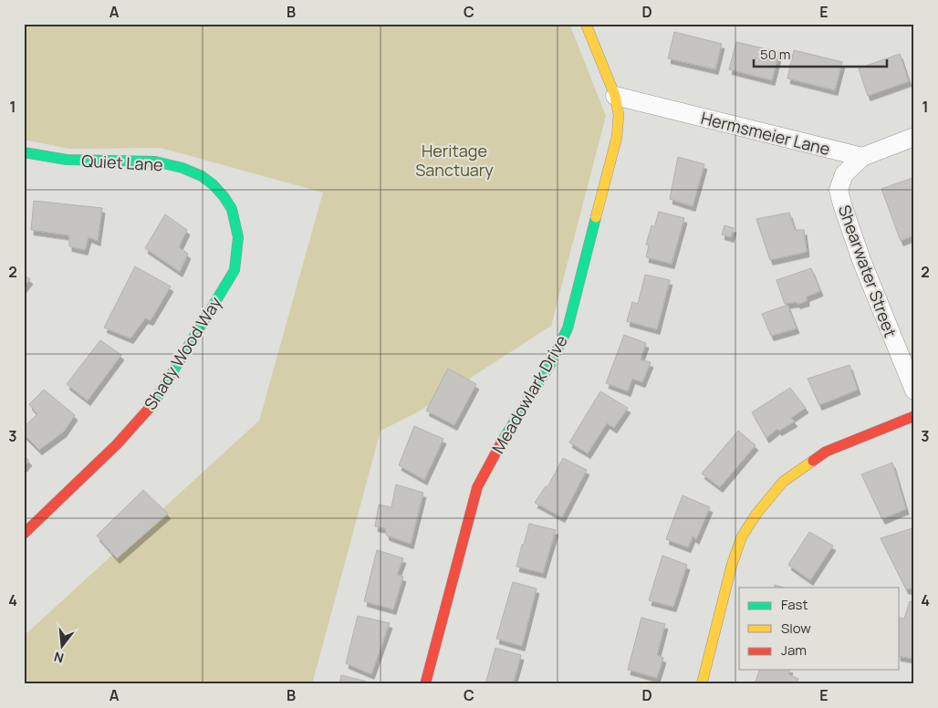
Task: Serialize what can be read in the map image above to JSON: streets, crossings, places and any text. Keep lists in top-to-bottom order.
{
  "streets": {
    "street": [
      "Hermsmeier Lane",
      "Quiet Lane",
      "Shearwater Street",
      "Shady Wood Way",
      "Meadowlark Drive"
    ]
  },
  "crossings": [
    ["Hermsmeier Lane", "Shearwater Street"],
    ["Hermsmeier Lane", "Meadowlark Drive"],
    ["Quiet Lane", "Shady Wood Way"]
  ],
  "parks": ["Heritage Sanctuary"],
  "legend": ["Fast", "Slow", "Jam"],
  "scale_bar": "50 m",
  "north": "bottom",
  "grid": {
    "columns": [
      "A",
      "B",
      "C",
      "D",
      "E"
    ],
    "rows": [
      "1",
      "2",
      "3",
      "4"
    ]
  }
}
